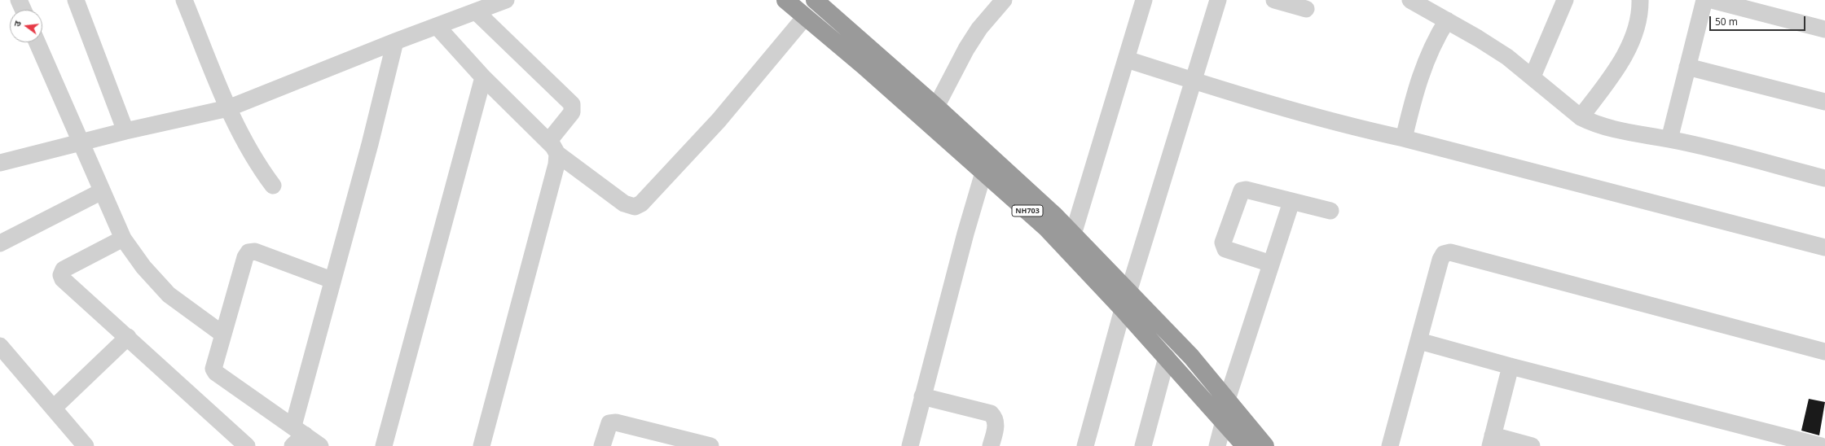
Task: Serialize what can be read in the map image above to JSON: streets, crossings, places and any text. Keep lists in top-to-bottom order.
{
  "streets": {
    "highway": ["NH703"]
  },
  "scale_bar": "50 m",
  "north": "left"
}
